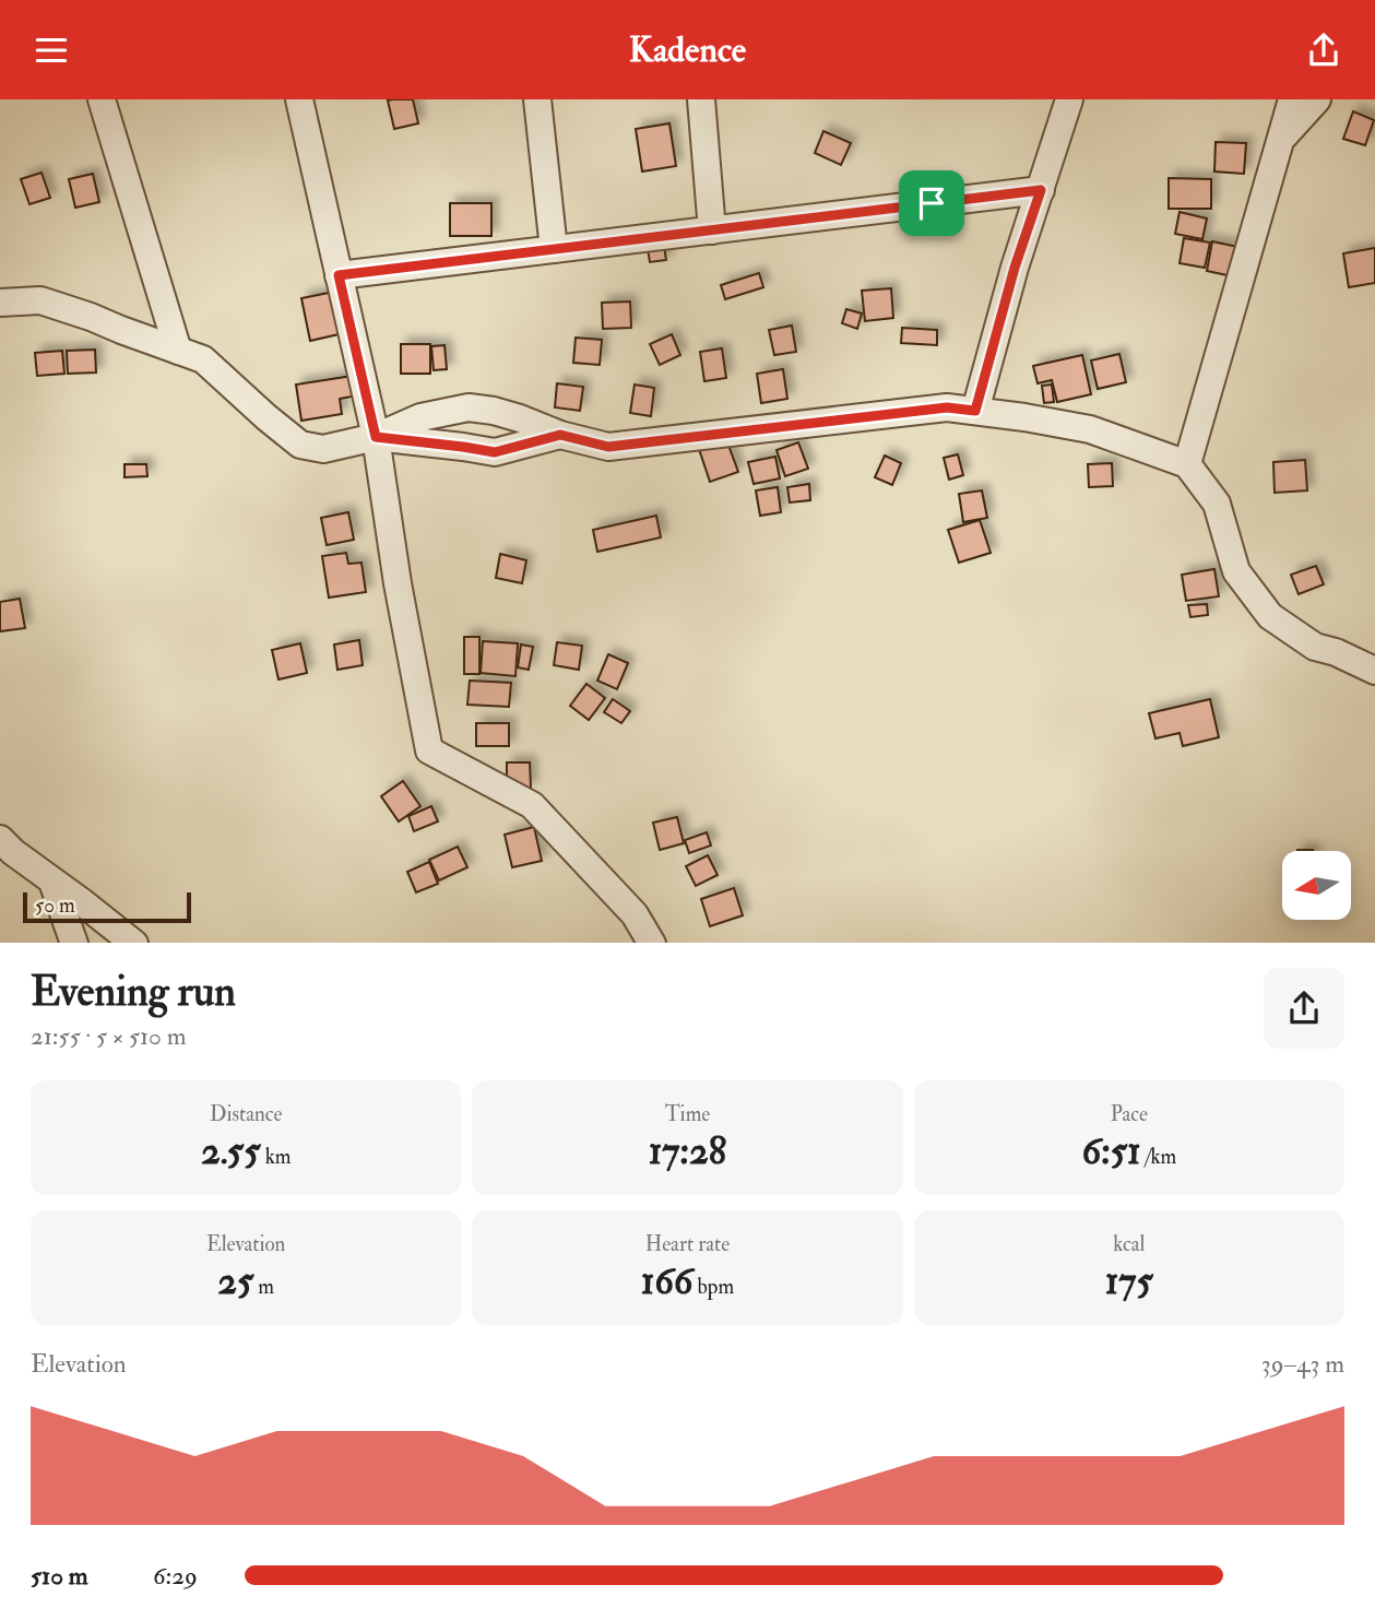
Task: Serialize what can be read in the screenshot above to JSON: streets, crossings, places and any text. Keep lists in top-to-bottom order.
{
  "scale_bar": "50 m",
  "north": "left",
  "page": {
    "header": "Kadence",
    "scale": "50 m",
    "heading": ["Evening run", "21:55 · 5 × 510 m"],
    "stats": [
      ["Distance", "2.55 km"],
      ["Time", "17:28"],
      ["Pace", "6:51 /km"],
      ["Elevation", "25 m"],
      ["Heart rate", "166 bpm"],
      ["kcal", "175"]
    ],
    "chart": ["Elevation", "39–43 m"],
    "list": [
      {
        "name": "510 m",
        "note": "6:29"
      }
    ]
  }
}
